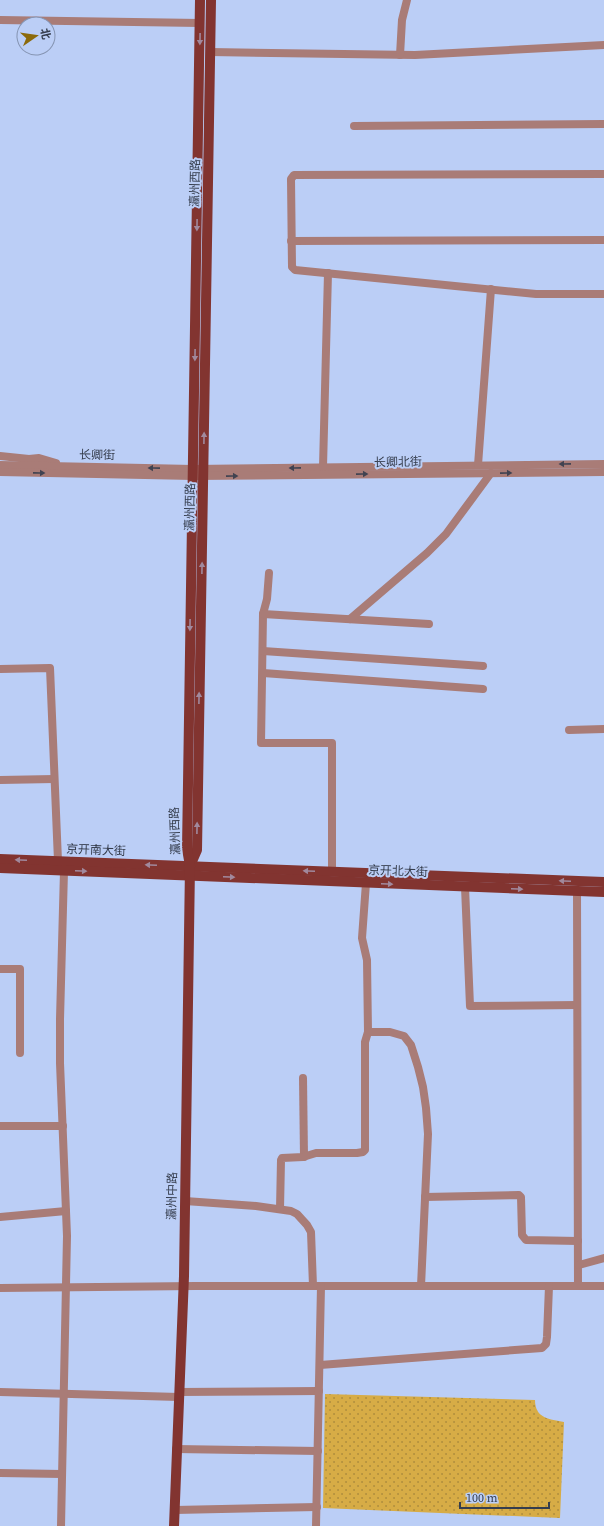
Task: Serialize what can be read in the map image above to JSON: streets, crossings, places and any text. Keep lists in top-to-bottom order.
{
  "streets": {
    "main road": [
      "瀛州西路",
      "京开南大街",
      "京开北大街",
      "瀛州中路"
    ],
    "street": ["长卿街", "长卿北街"]
  },
  "crossings": [
    ["瀛州西路", "长卿街"],
    ["瀛州西路", "长卿北街"],
    ["瀛州西路", "京开南大街"],
    ["瀛州西路", "京开北大街"],
    ["瀛州西路", "瀛州中路"],
    ["长卿街", "长卿北街"],
    ["京开南大街", "京开北大街"],
    ["京开南大街", "瀛州中路"],
    ["京开北大街", "瀛州中路"]
  ],
  "scale_bar": "100 m",
  "north": "right"
}
